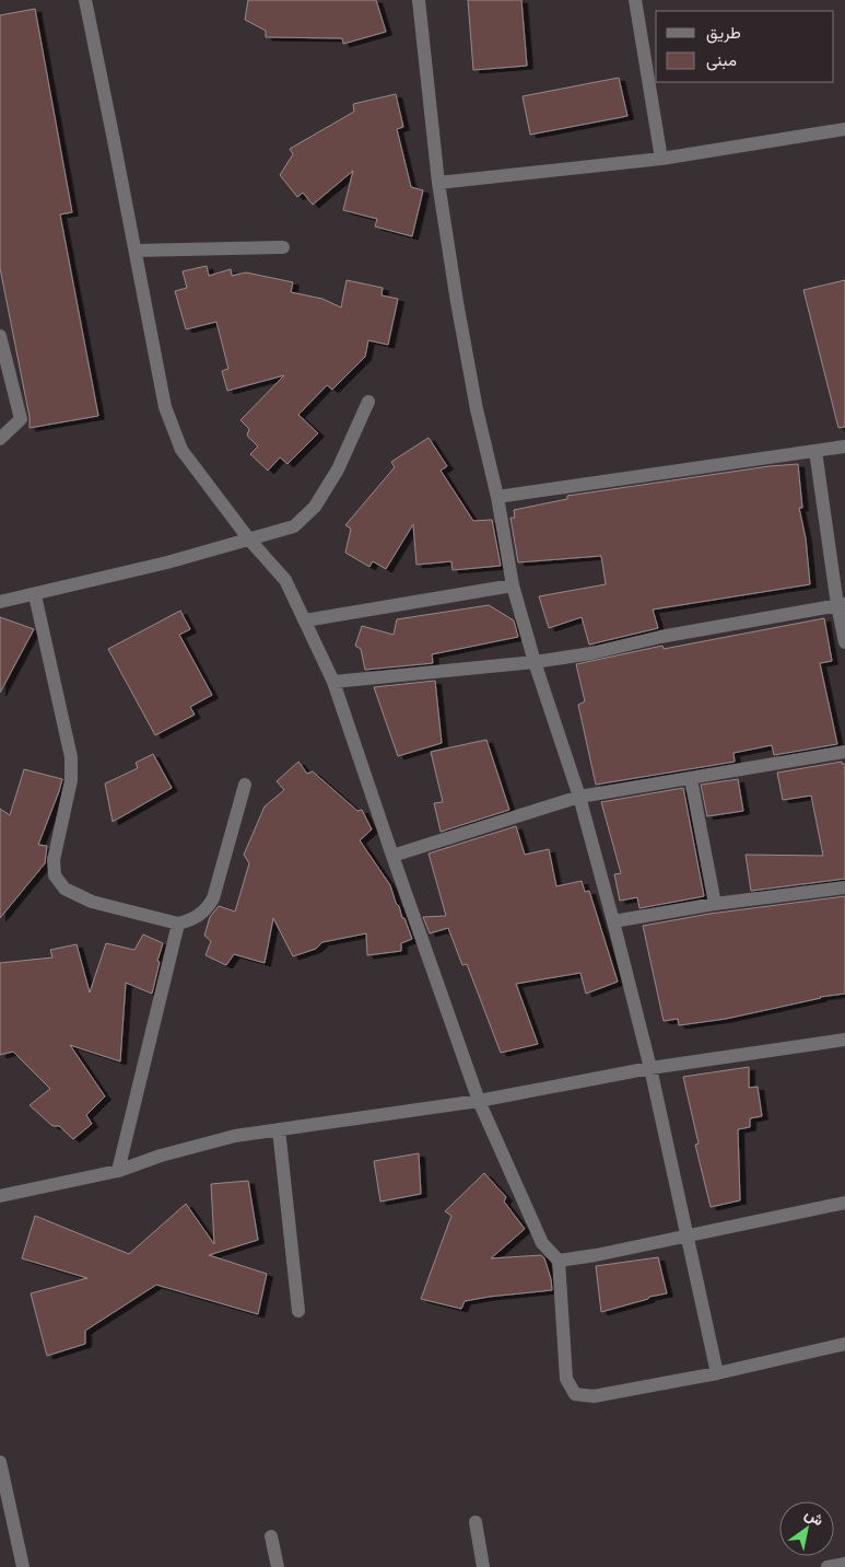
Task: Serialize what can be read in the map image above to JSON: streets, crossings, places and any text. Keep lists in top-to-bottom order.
{
  "legend": ["طريق", "مبنى"],
  "north": "top right"
}
